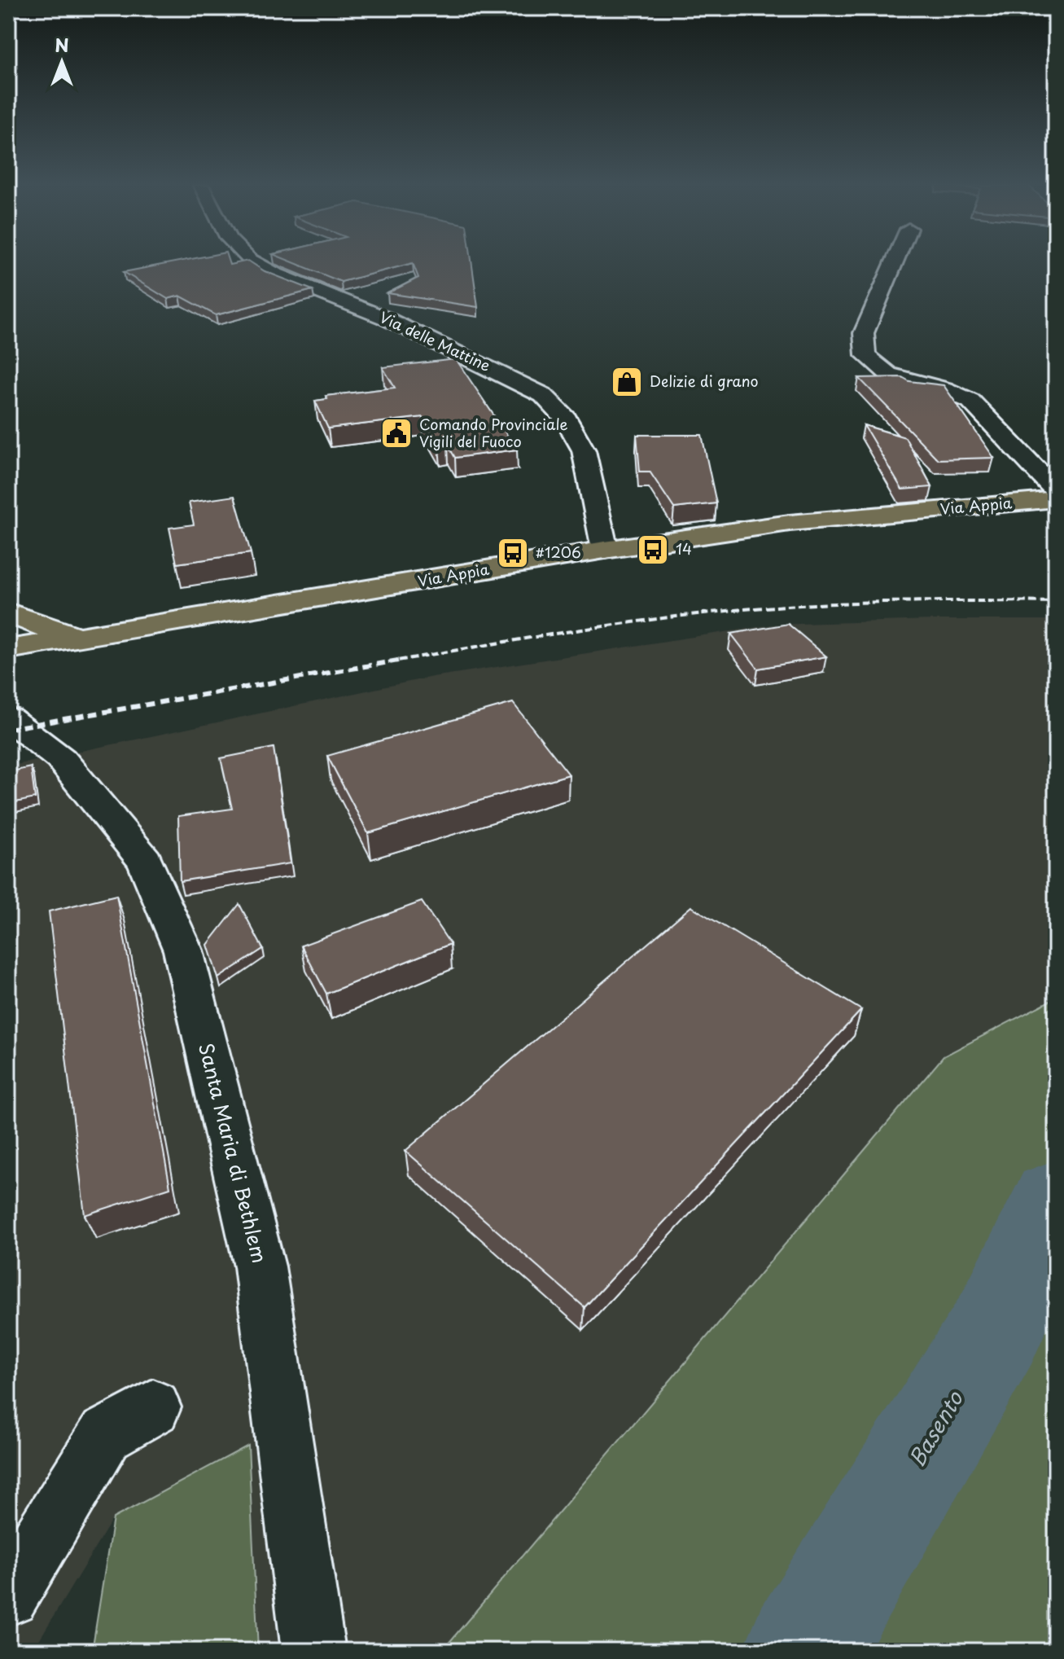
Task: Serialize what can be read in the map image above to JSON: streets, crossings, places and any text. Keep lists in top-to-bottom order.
{
  "streets": {
    "main road": ["Via Appia"],
    "street": ["Via delle Mattine", "Santa Maria di Bethlem"]
  },
  "crossings": [
    ["Via delle Mattine", "Via Appia"]
  ],
  "water": ["Basento"],
  "places": {
    "shop": ["Delizie di grano"],
    "public building": ["Comando Provinciale Vigili del Fuoco"],
    "bus stop": ["14", "#1206"]
  },
  "north": "top"
}
